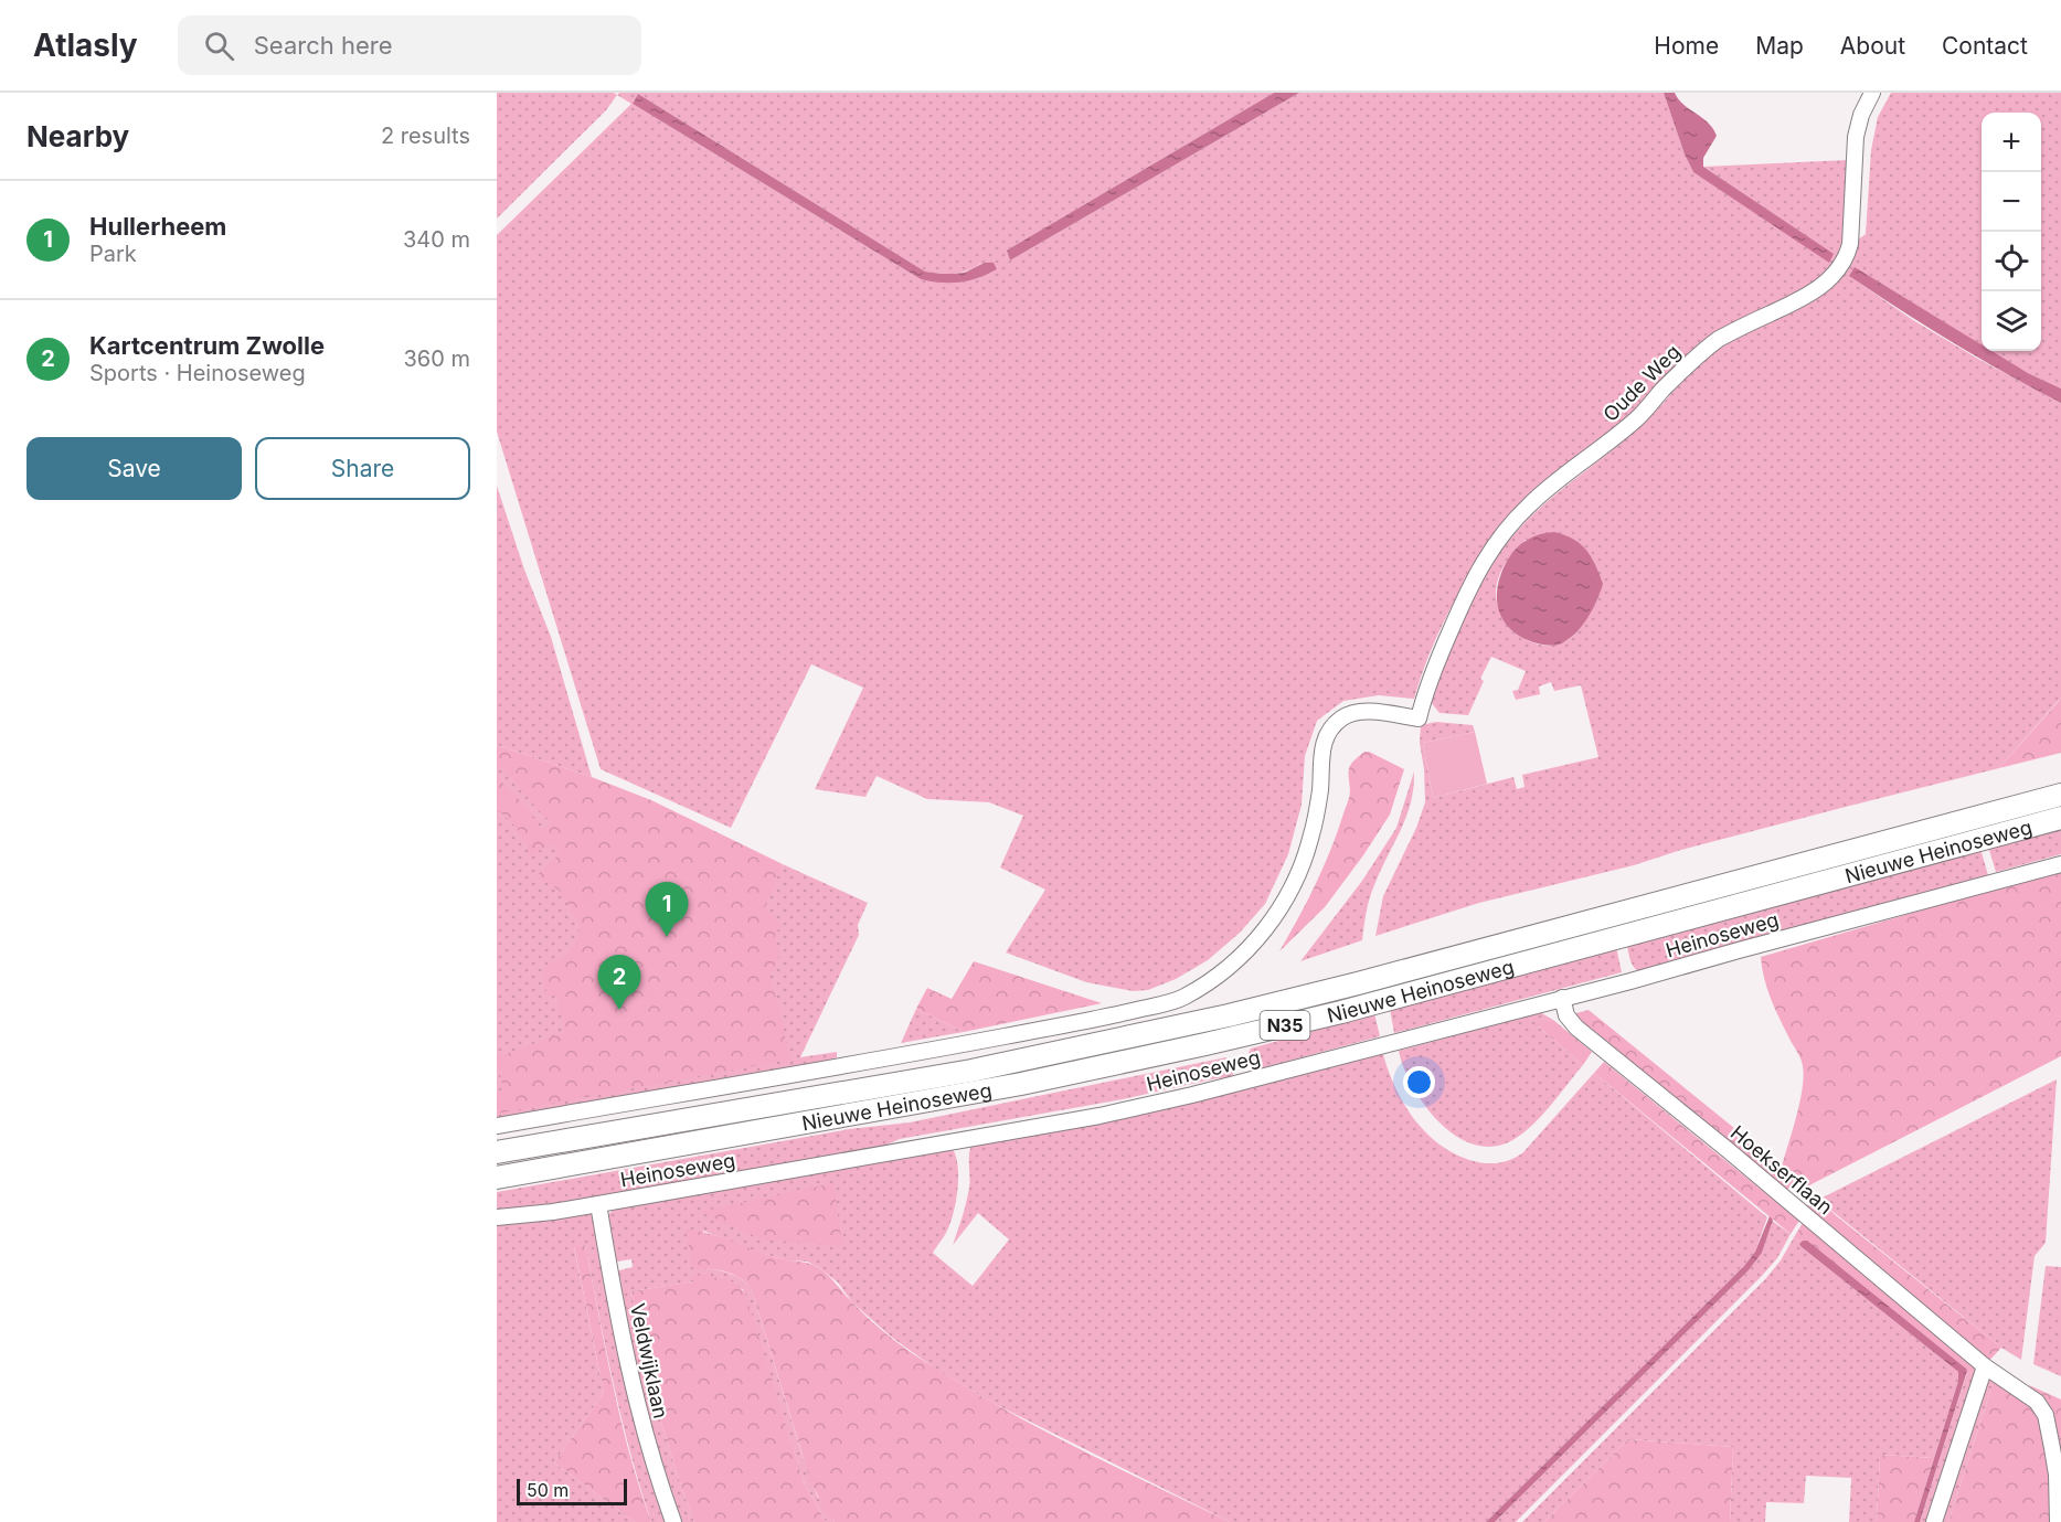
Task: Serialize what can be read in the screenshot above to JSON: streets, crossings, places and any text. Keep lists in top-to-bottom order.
{
  "streets": {
    "highway": ["Nieuwe Heinoseweg", "N35"],
    "street": [
      "Oude Weg",
      "Heinoseweg",
      "Hoekserflaan",
      "Veldwijklaan"
    ]
  },
  "crossings": [
    ["Heinoseweg", "Hoekserflaan"],
    ["Heinoseweg", "Veldwijklaan"]
  ],
  "scale_bar": "50 m",
  "page": {
    "header": "Atlasly",
    "search": "Search here",
    "nav": [
      "Home",
      "Map",
      "About",
      "Contact"
    ],
    "heading": ["Nearby", "2 results"],
    "map_buttons": ["+", "−"],
    "list": [
      {
        "mark": "1",
        "name": "Hullerheem",
        "note": "Park",
        "value": "340 m"
      },
      {
        "mark": "2",
        "name": "Kartcentrum Zwolle",
        "note": "Sports · Heinoseweg",
        "value": "360 m"
      }
    ],
    "buttons": ["Save", "Share"],
    "pins": ["1", "2"],
    "scale": "50 m"
  }
}
